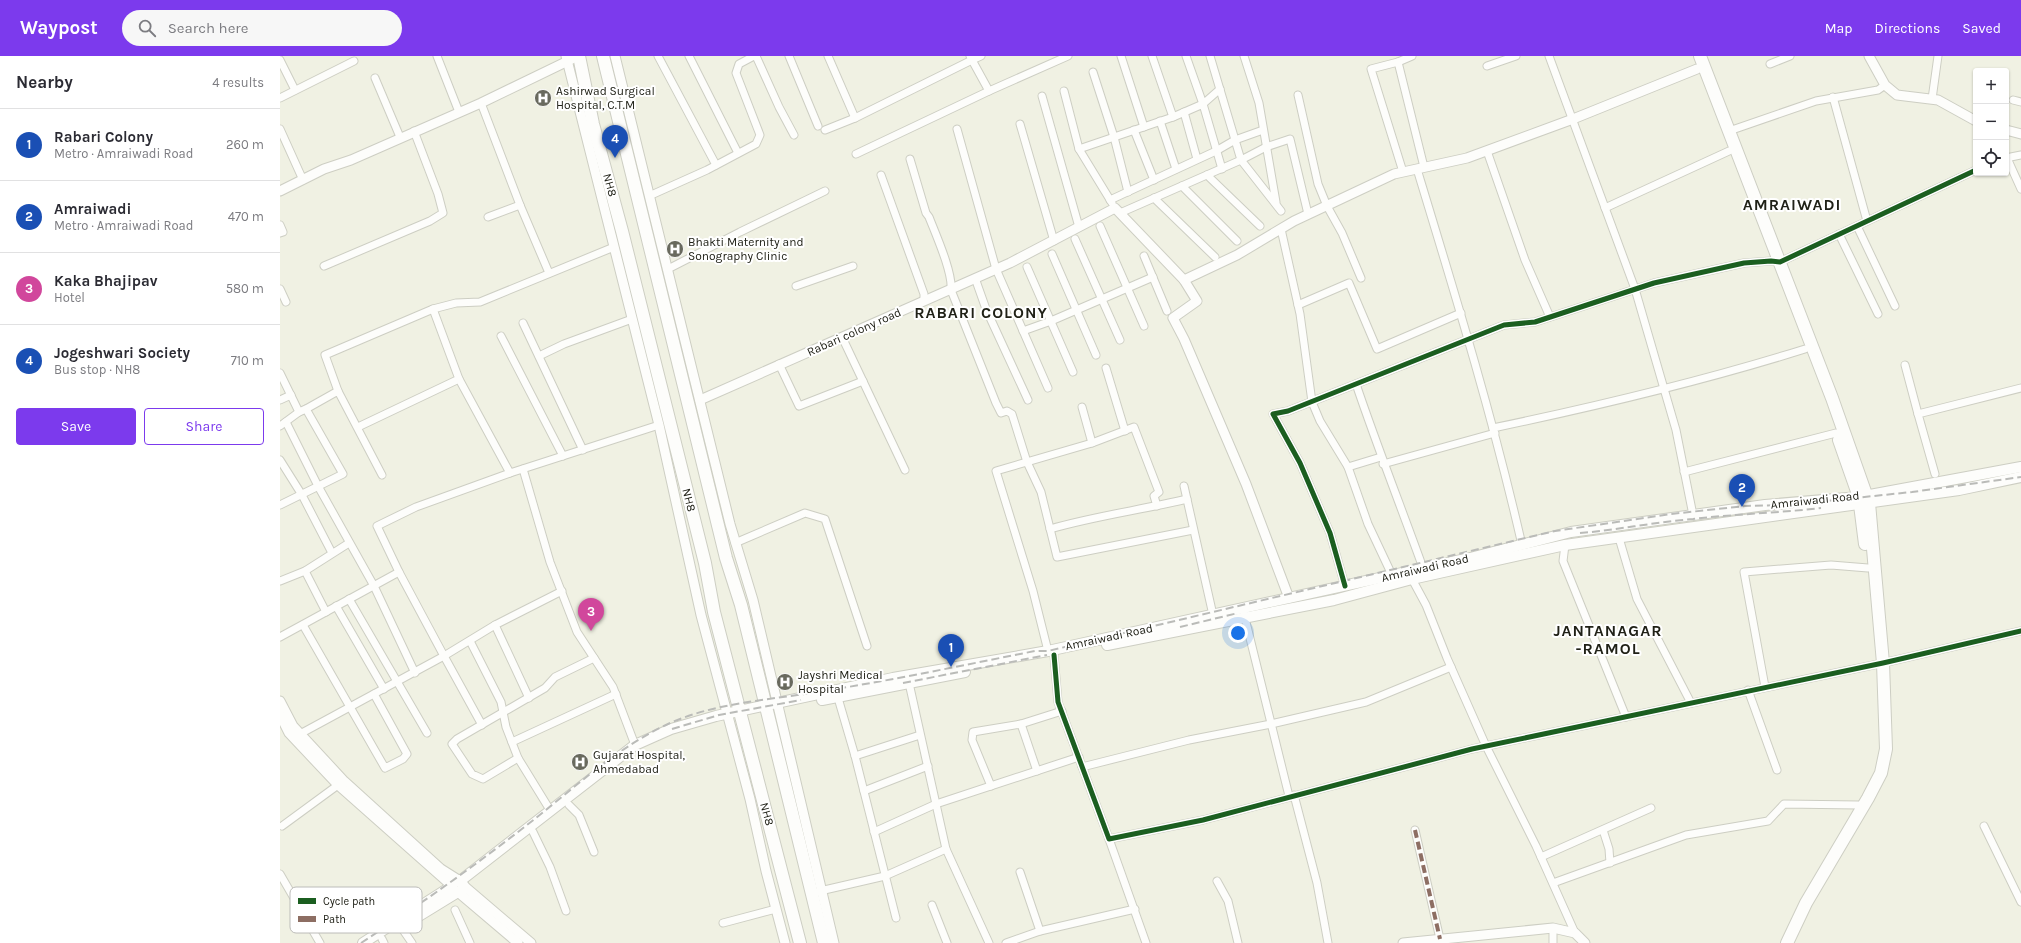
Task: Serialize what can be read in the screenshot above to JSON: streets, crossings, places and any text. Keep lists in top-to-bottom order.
{
  "streets": {
    "main road": ["NH8", "Amraiwadi Road"],
    "street": ["Rabari colony road"]
  },
  "districts": ["AMRAIWADI", "RABARI COLONY", "JANTANAGAR -RAMOL"],
  "places": {
    "hospital": [
      "Ashirwad Surgical Hospital, C.T.M",
      "Bhakti Maternity and Sonography Clinic",
      "Jayshri Medical Hospital",
      "Gujarat Hospital, Ahmedabad"
    ]
  },
  "legend": ["Cycle path", "Path"],
  "page": {
    "header": "Waypost",
    "search": "Search here",
    "nav": ["Map", "Directions", "Saved"],
    "heading": ["Nearby", "4 results"],
    "map_buttons": ["+", "−"],
    "list": [
      {
        "mark": "1",
        "name": "Rabari Colony",
        "note": "Metro · Amraiwadi Road",
        "value": "260 m"
      },
      {
        "mark": "2",
        "name": "Amraiwadi",
        "note": "Metro · Amraiwadi Road",
        "value": "470 m"
      },
      {
        "mark": "3",
        "name": "Kaka Bhajipav",
        "note": "Hotel",
        "value": "580 m"
      },
      {
        "mark": "4",
        "name": "Jogeshwari Society",
        "note": "Bus stop · NH8",
        "value": "710 m"
      }
    ],
    "pins": [
      "4",
      "2",
      "3",
      "1"
    ],
    "buttons": ["Save", "Share"]
  }
}
